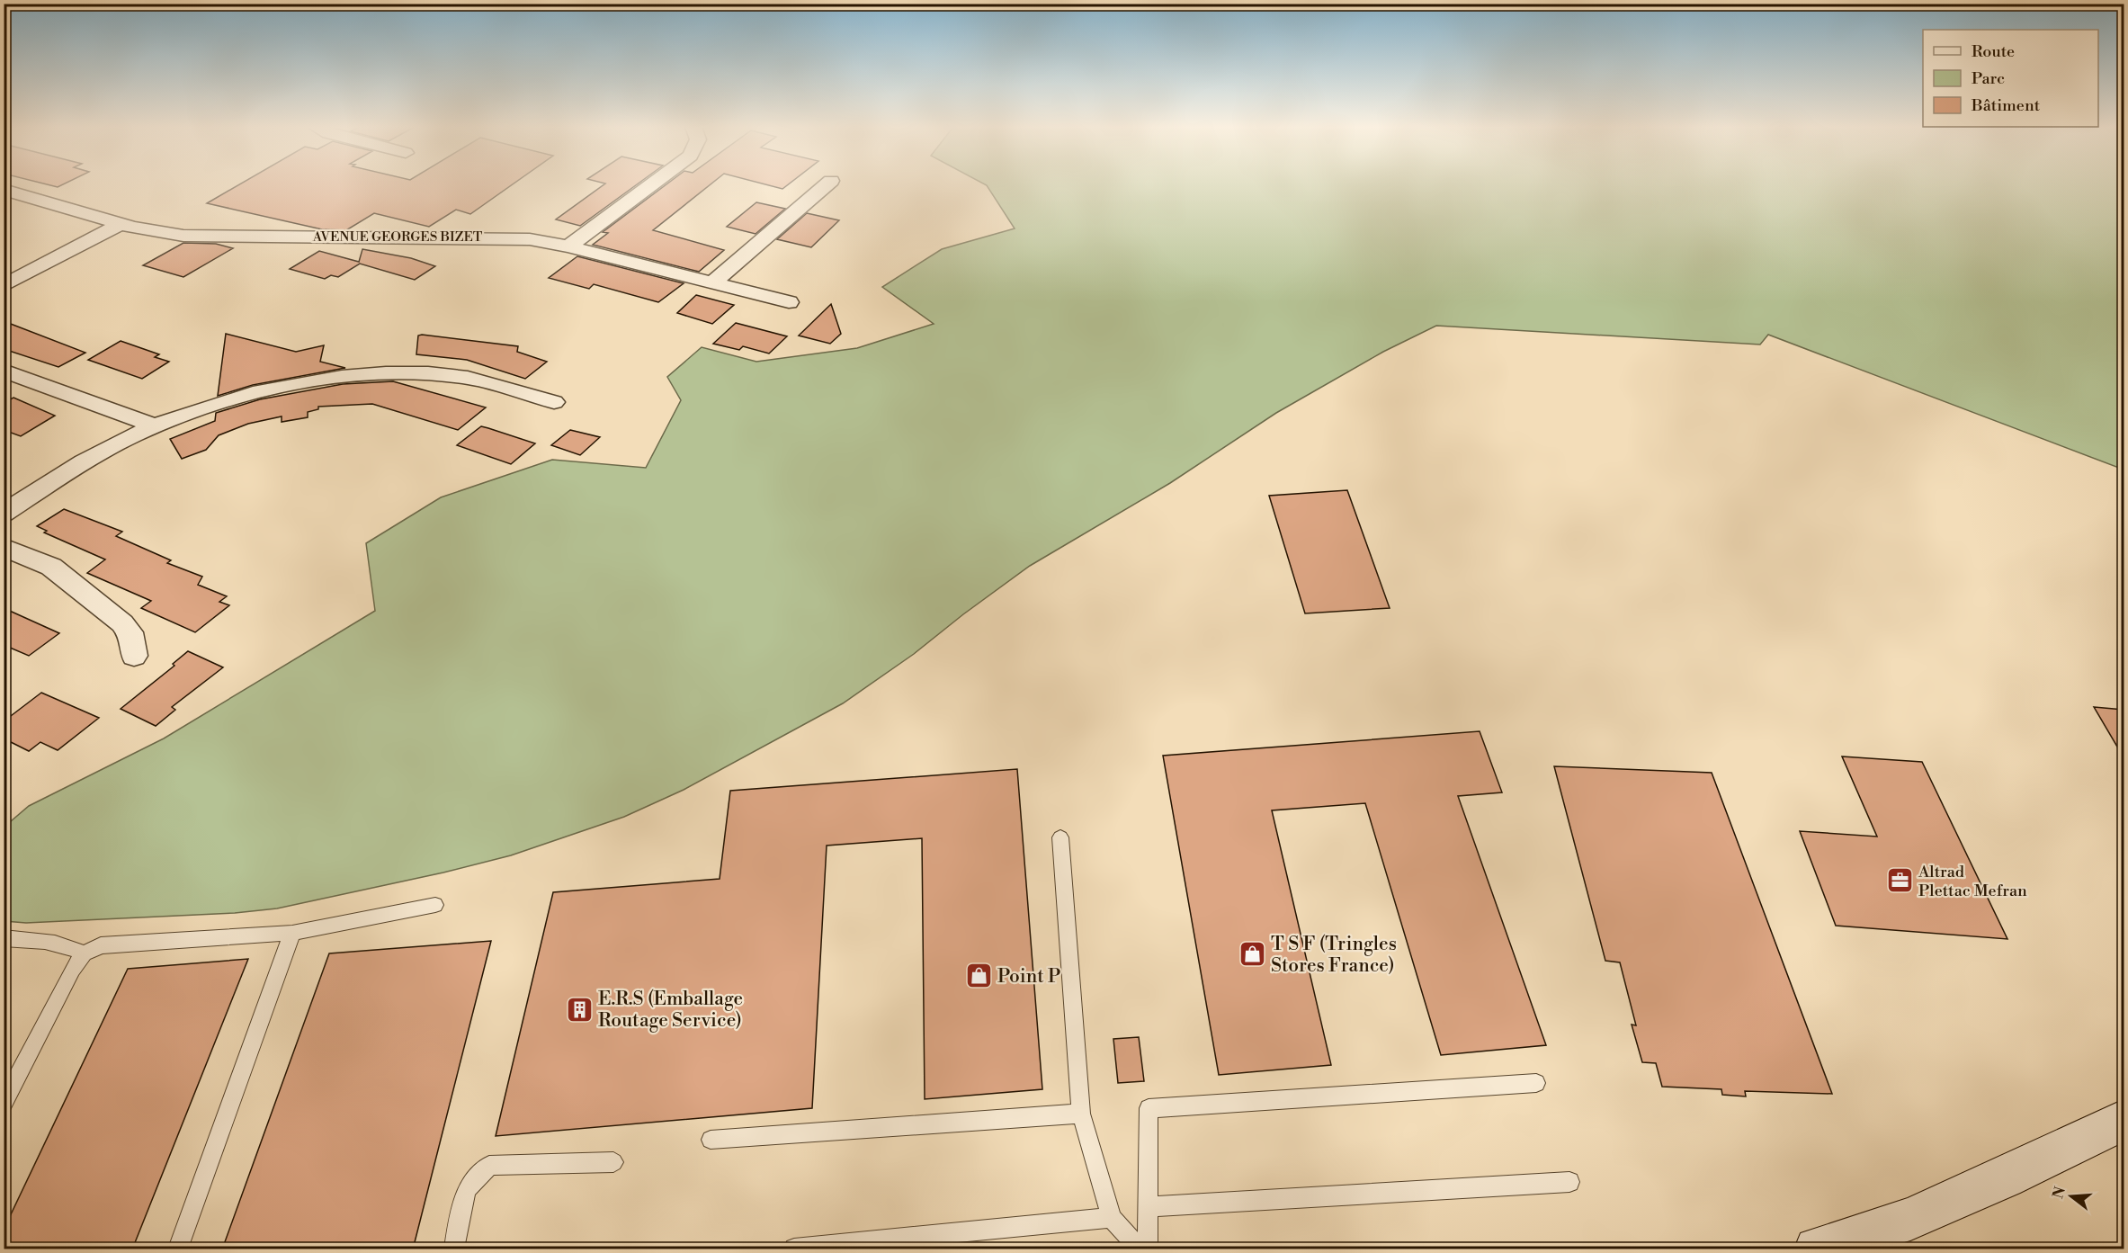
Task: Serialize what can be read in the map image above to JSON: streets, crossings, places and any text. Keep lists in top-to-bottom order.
{
  "streets": {
    "street": ["AVENUE GEORGES BIZET"]
  },
  "places": {
    "office": ["Altrad Plettac Mefran"],
    "shop": ["T S F (Tringles Stores France)", "Point P"],
    "building": ["E.R.S (Emballage Routage Service)"]
  },
  "legend": ["Route", "Parc", "Bâtiment"],
  "north": "left"
}
